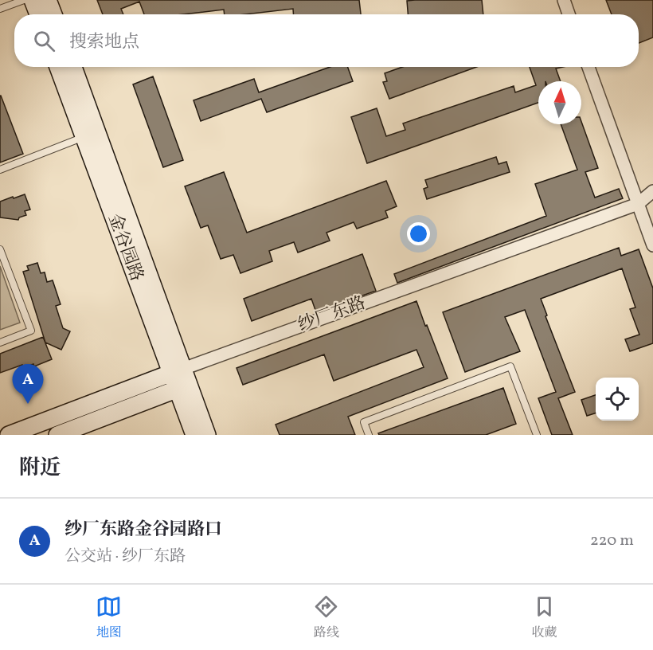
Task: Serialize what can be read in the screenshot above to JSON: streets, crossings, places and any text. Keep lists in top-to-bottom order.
{
  "streets": {
    "main road": ["金谷园路", "纱厂东路"]
  },
  "crossings": [
    ["金谷园路", "纱厂东路"]
  ],
  "north": "top",
  "page": {
    "search": "搜索地点",
    "pins": "A",
    "heading": "附近",
    "list": [
      {
        "mark": "A",
        "name": "纱厂东路金谷园路口",
        "note": "公交站 · 纱厂东路",
        "value": "220 m"
      }
    ],
    "nav": ["地图", "路线", "收藏"]
  }
}
